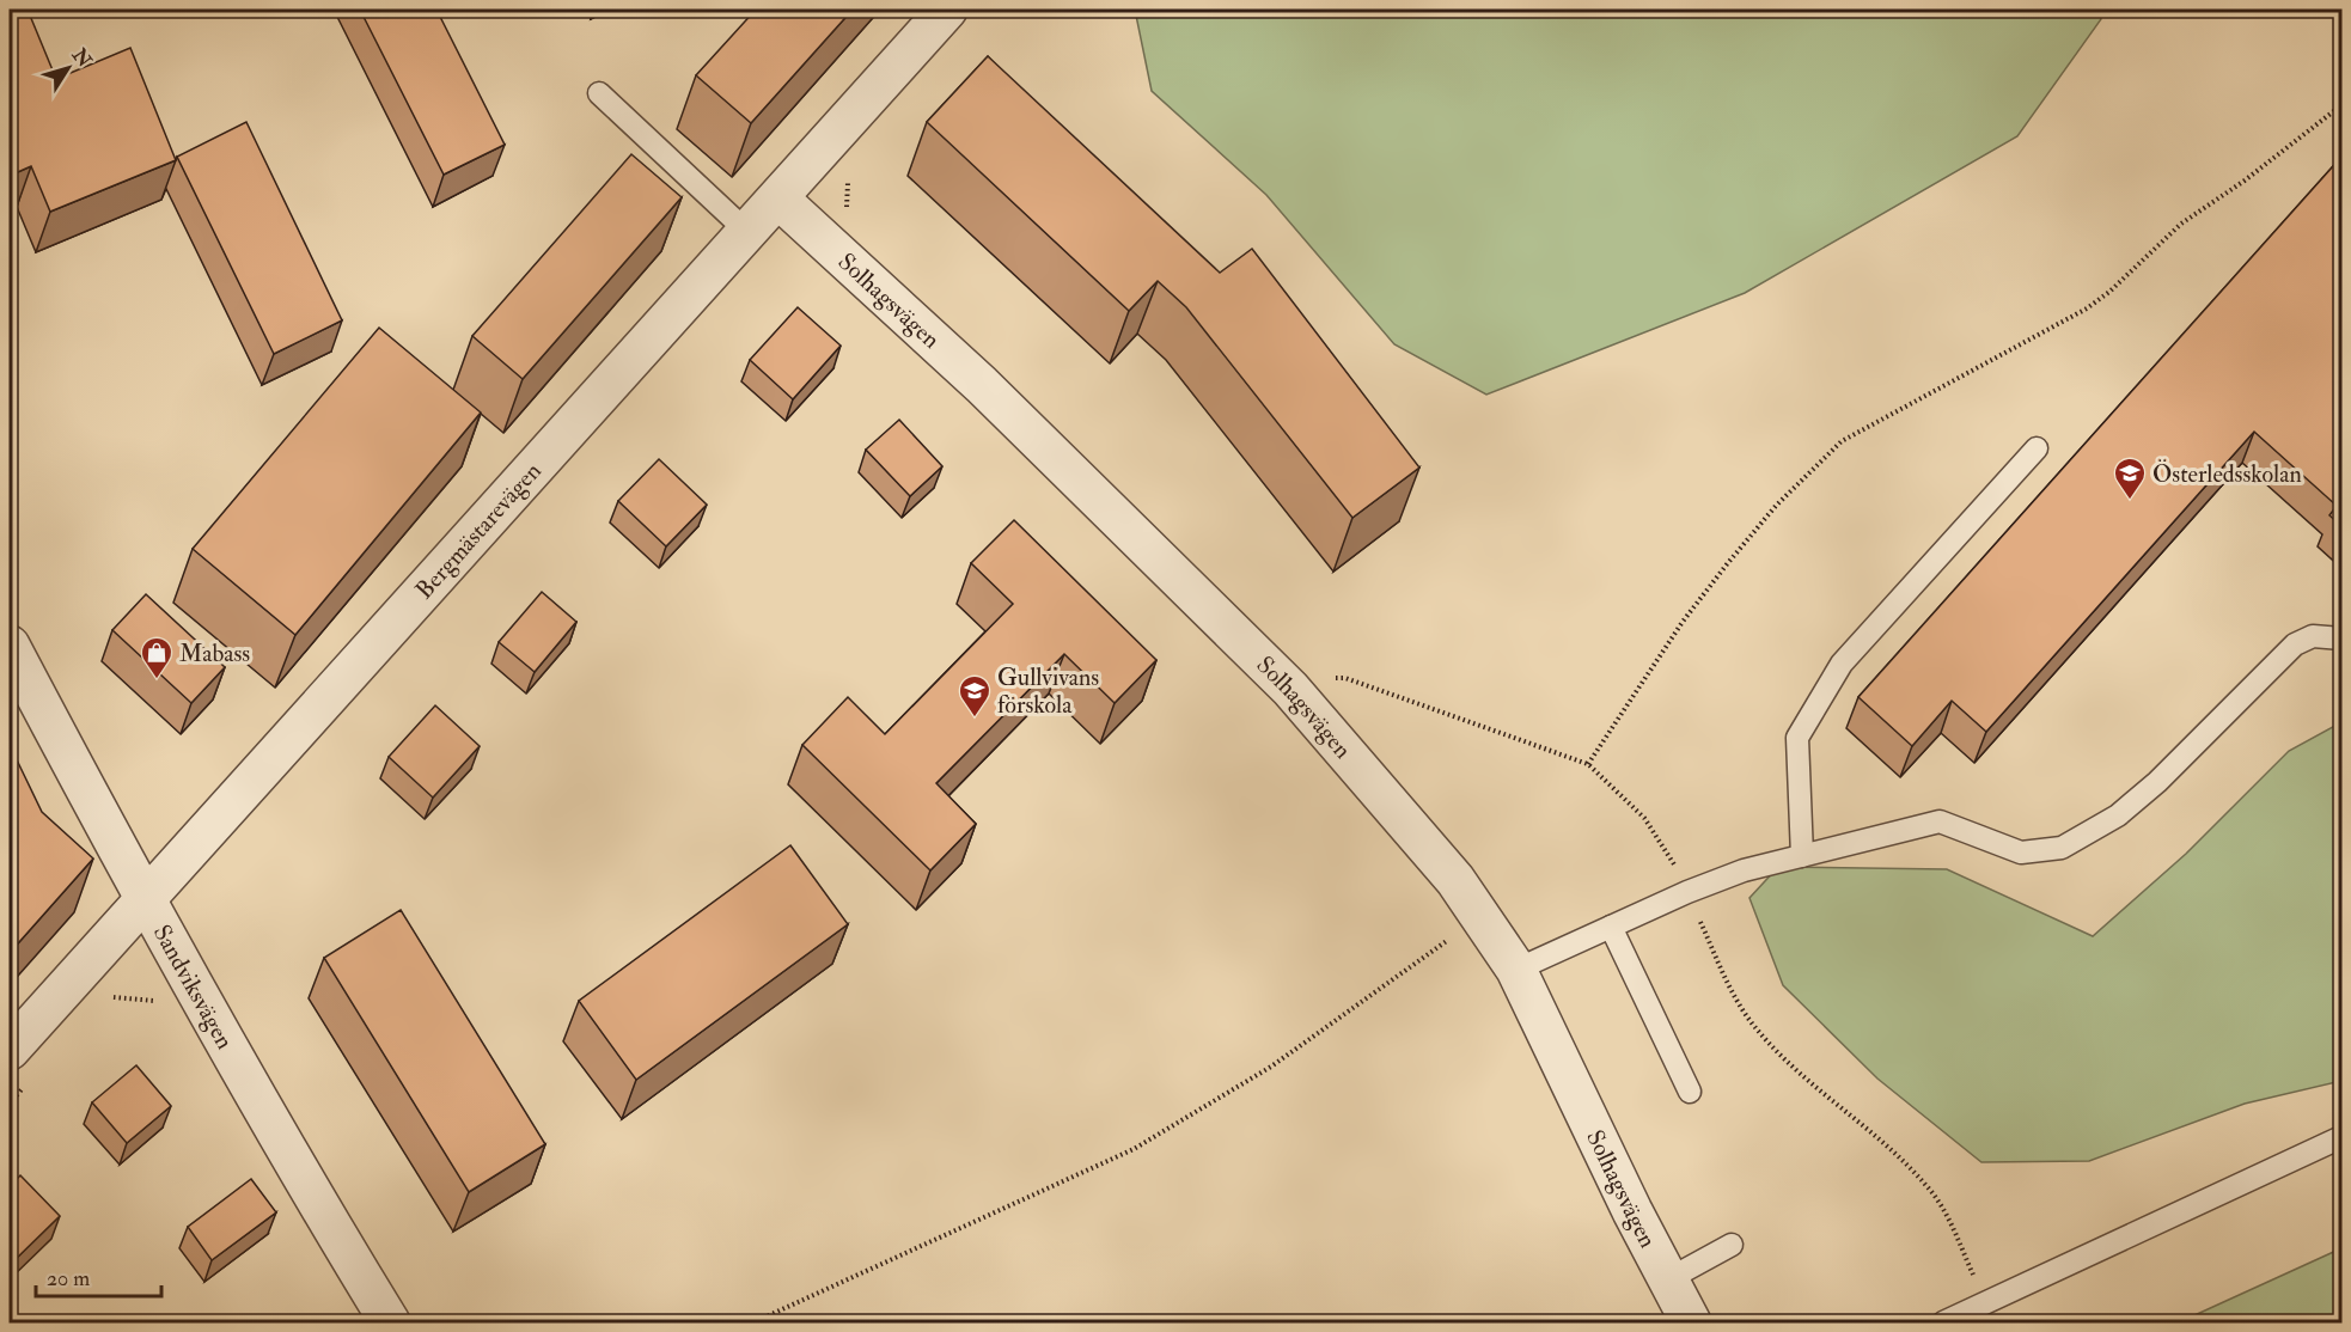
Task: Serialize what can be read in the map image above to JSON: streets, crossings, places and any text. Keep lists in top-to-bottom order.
{
  "streets": {
    "street": ["Solhagsvägen", "Bergmästarevägen", "Sandviksvägen"]
  },
  "crossings": [
    ["Solhagsvägen", "Bergmästarevägen"],
    ["Bergmästarevägen", "Sandviksvägen"]
  ],
  "places": {
    "school or university": ["Österledsskolan", "Gullvivans förskola"],
    "shop": ["Mabass"]
  },
  "scale_bar": "20 m",
  "north": "top right"
}
